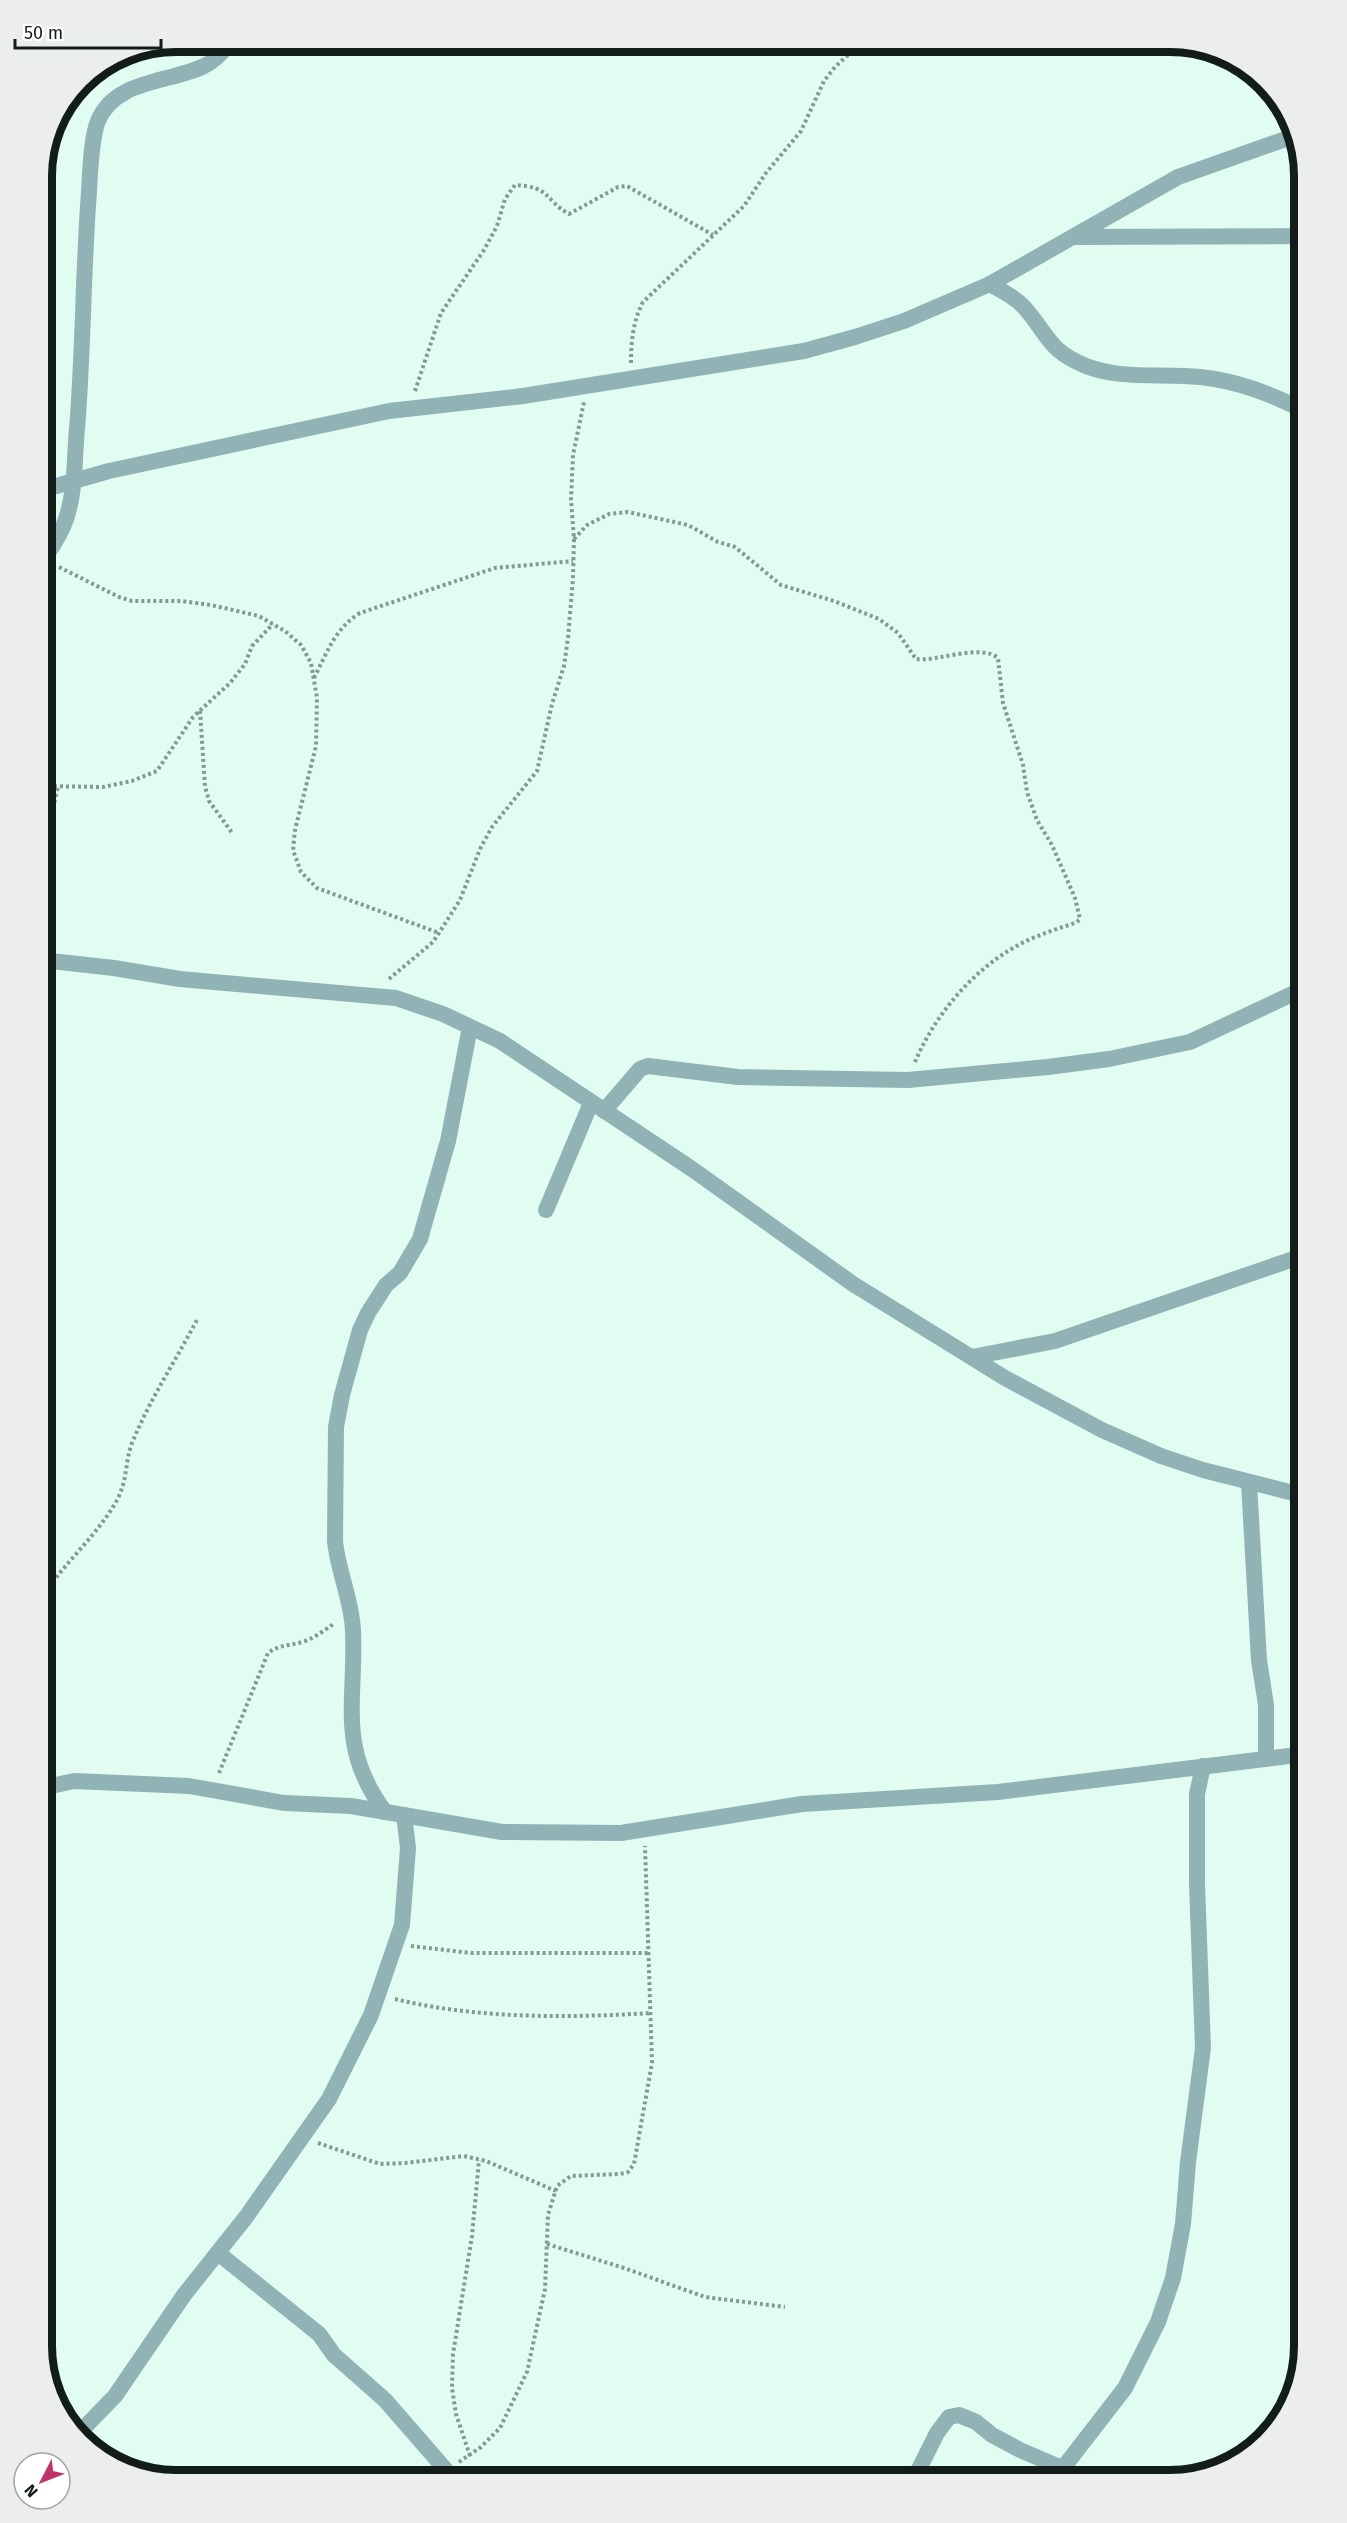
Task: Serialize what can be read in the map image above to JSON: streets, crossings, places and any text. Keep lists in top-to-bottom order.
{
  "scale_bar": "50 m",
  "north": "bottom left"
}
